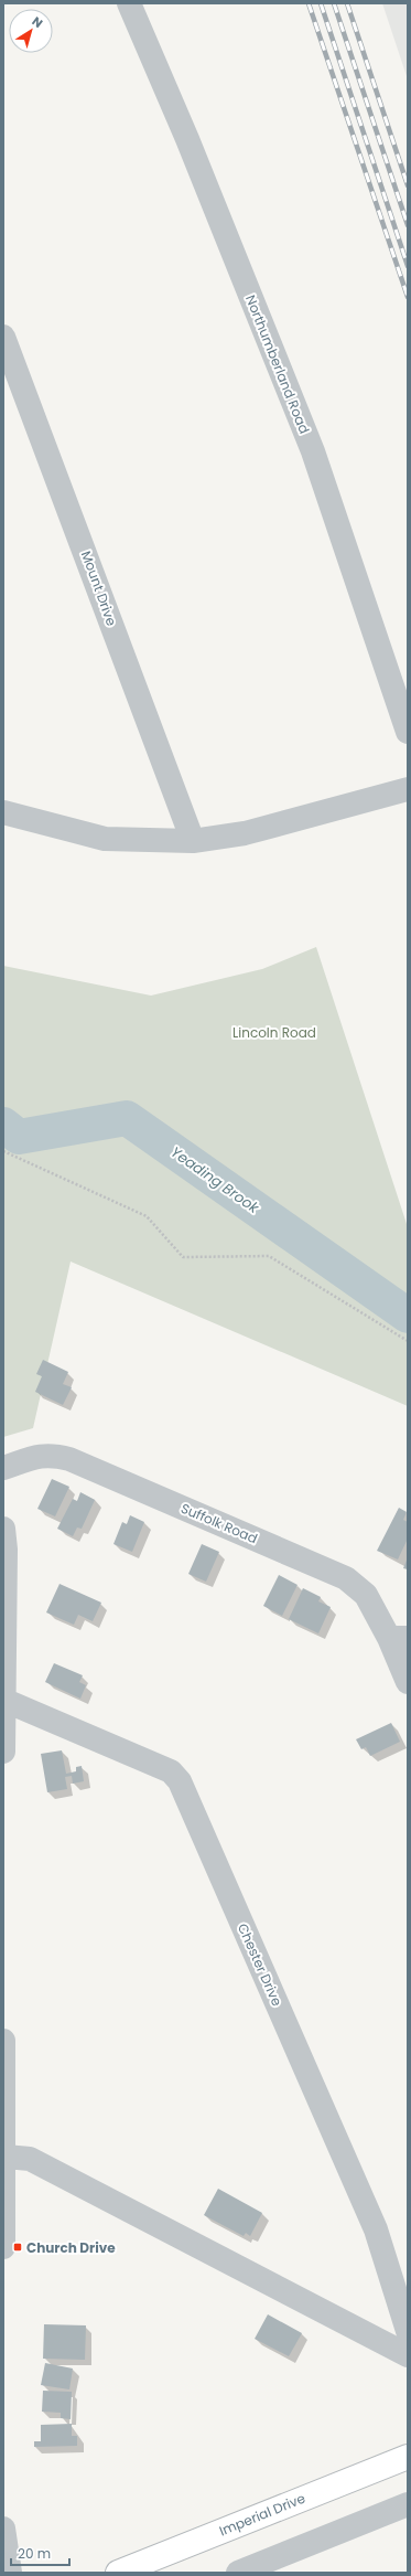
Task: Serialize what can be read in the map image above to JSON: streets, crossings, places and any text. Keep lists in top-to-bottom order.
{
  "streets": {
    "main road": ["Imperial Drive"],
    "street": [
      "Northumberland Road",
      "Mount Drive",
      "Suffolk Road",
      "Chester Drive"
    ]
  },
  "water": ["Yeading Brook"],
  "parks": ["Lincoln Road"],
  "places": {
    "transit": ["Church Drive"]
  },
  "scale_bar": "20 m",
  "north": "top right"
}
